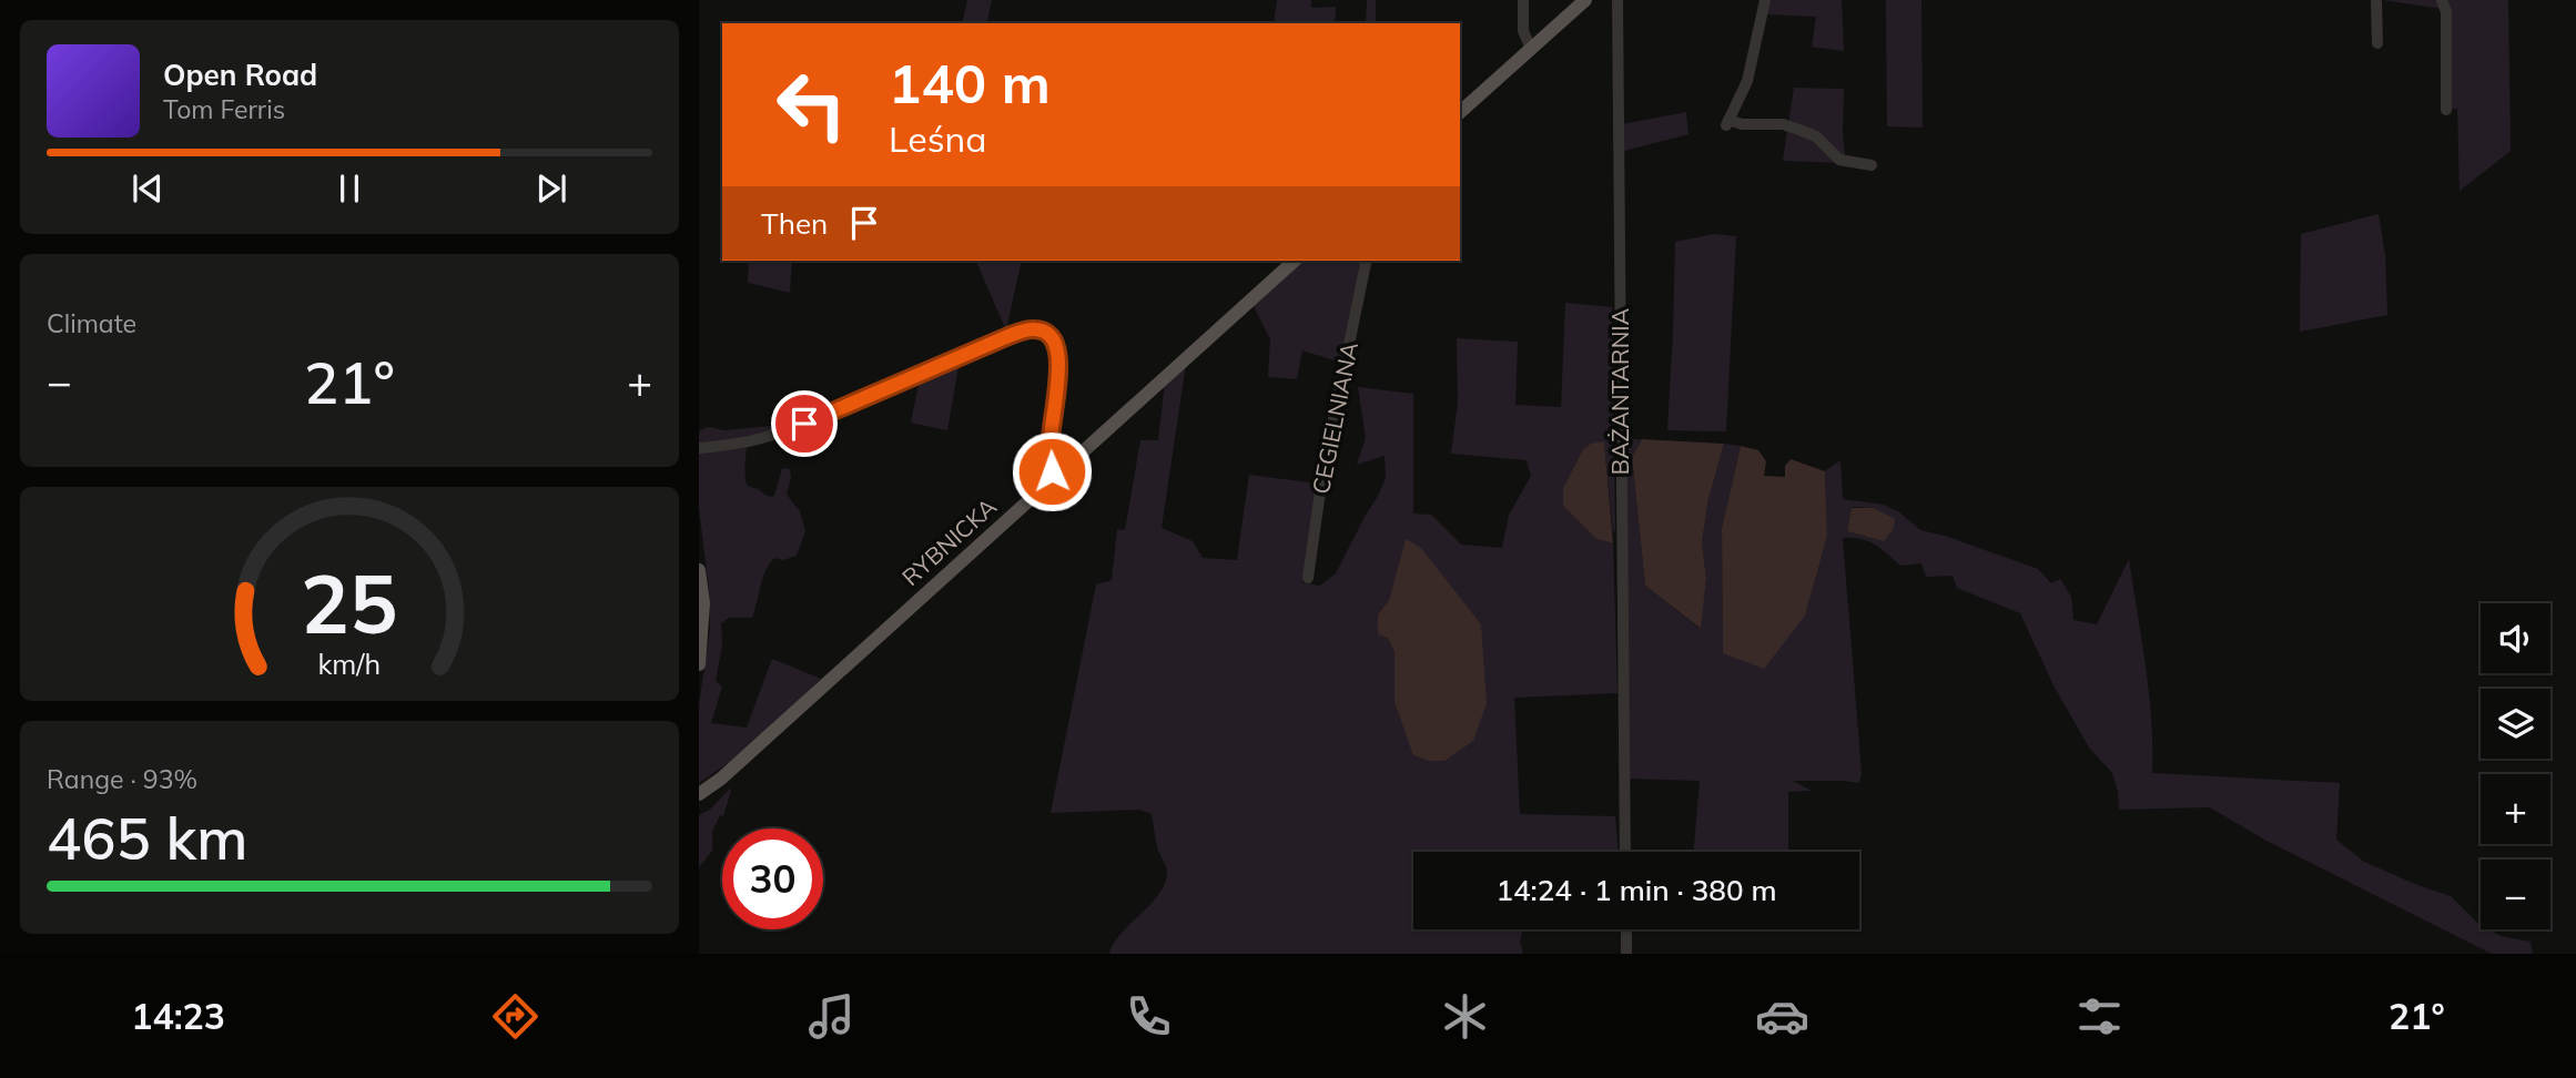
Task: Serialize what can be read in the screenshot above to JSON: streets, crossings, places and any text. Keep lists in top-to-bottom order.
{
  "streets": {
    "main road": ["RYBNICKA"],
    "street": ["BAŻANTARNIA", "CEGIELNIANA"]
  },
  "page": {
    "turn": ["140 m", "Leśna"],
    "song": ["Open Road", "Tom Ferris"],
    "then": "Then",
    "tile": [
      "Climate",
      ["Range · 93%", "465 km"]
    ],
    "heat": ["−", "21°", "+"],
    "map_buttons": ["+", "−"],
    "limit": "30",
    "trip": "14:24 · 1 min · 380 m",
    "tabs": ["14:23", "21°"],
    "gauge": ["25", "km/h"]
  }
}
